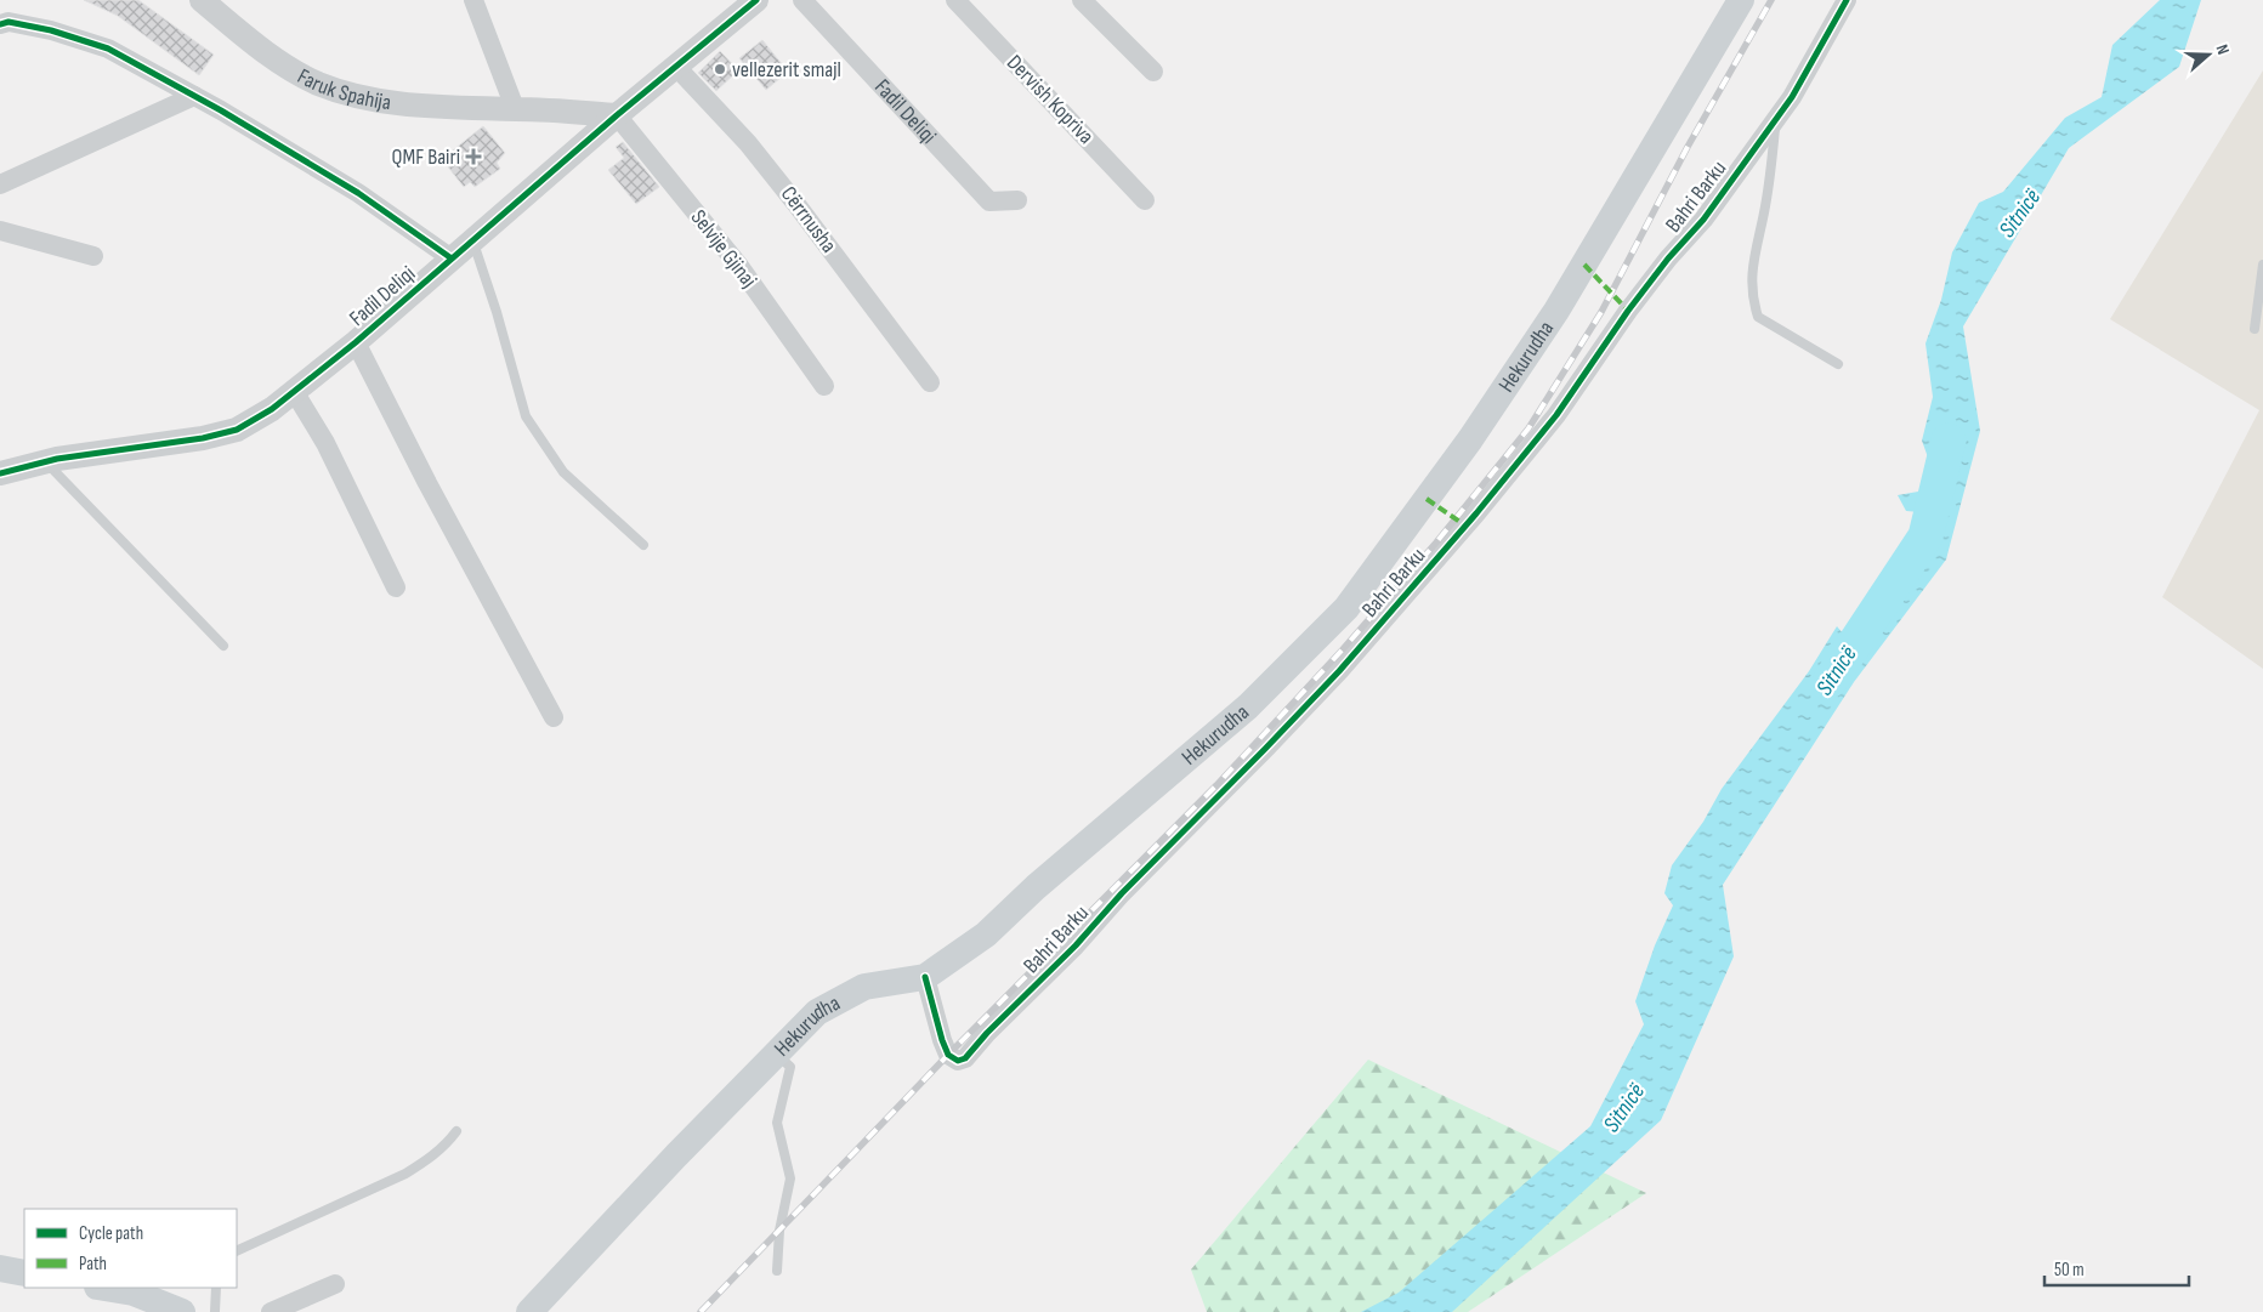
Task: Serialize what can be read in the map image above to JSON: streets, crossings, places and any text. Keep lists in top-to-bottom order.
{
  "streets": {
    "main road": ["Hekurudha"],
    "street": [
      "Faruk Spahija",
      "Dervish Kopriva",
      "Fadil Deliqi",
      "Bahri Barku",
      "Cërrnusha",
      "Selvije Gjinaj"
    ]
  },
  "crossings": [
    ["Faruk Spahija", "Fadil Deliqi"],
    ["Faruk Spahija", "Selvije Gjinaj"],
    ["Fadil Deliqi", "Cërrnusha"],
    ["Fadil Deliqi", "Selvije Gjinaj"],
    ["Bahri Barku", "Hekurudha"]
  ],
  "water": ["Sitnicë"],
  "places": {
    "other": ["vellezerit smajl"],
    "health": ["QMF Bairi"]
  },
  "legend": ["Cycle path", "Path"],
  "scale_bar": "50 m",
  "north": "right"
}
